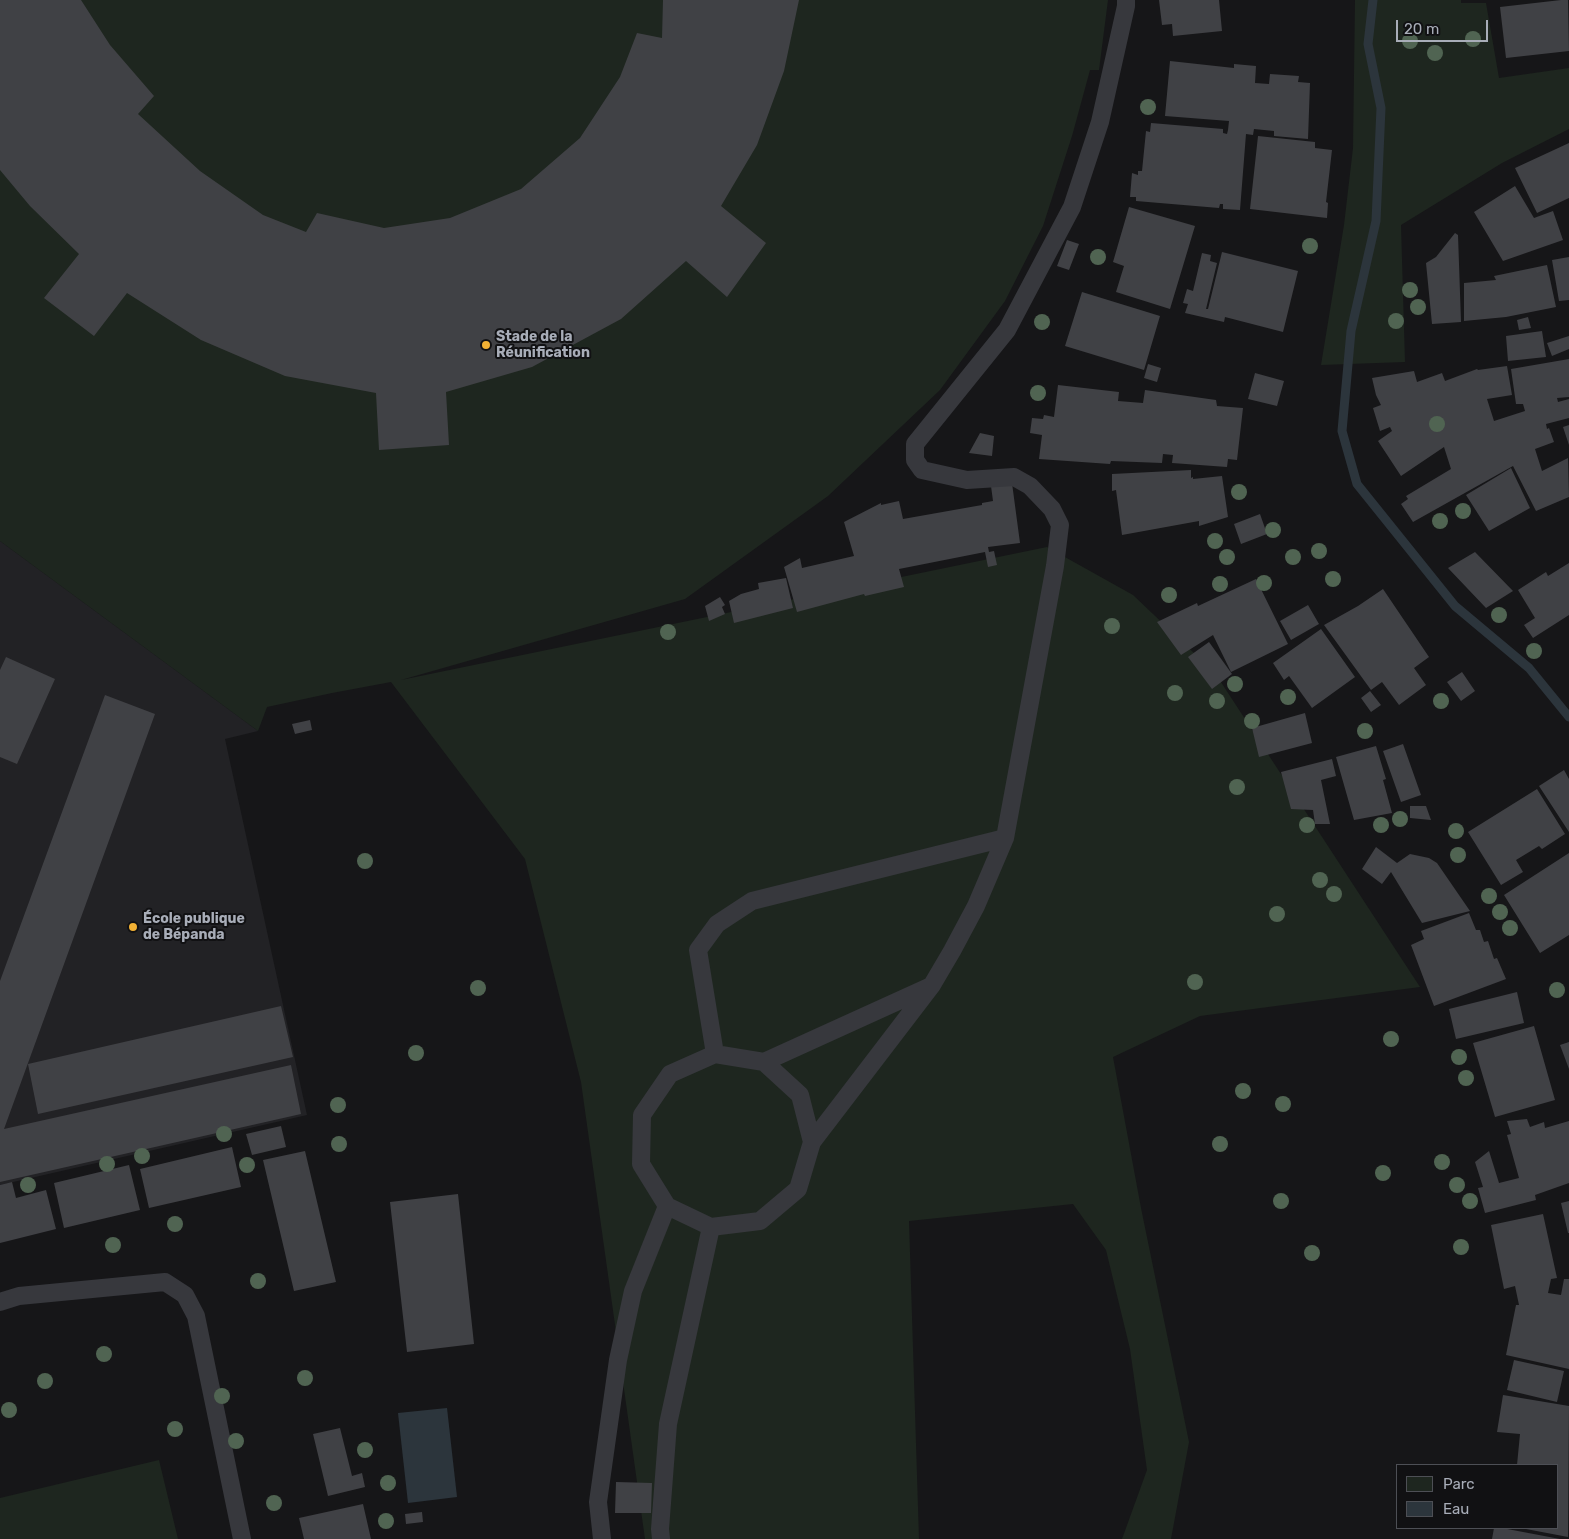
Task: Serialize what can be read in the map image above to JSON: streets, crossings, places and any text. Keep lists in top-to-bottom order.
{
  "places": ["Stade de la Réunification", "École publique de Bépanda"],
  "legend": ["Parc", "Eau"],
  "scale_bar": "20 m"
}
